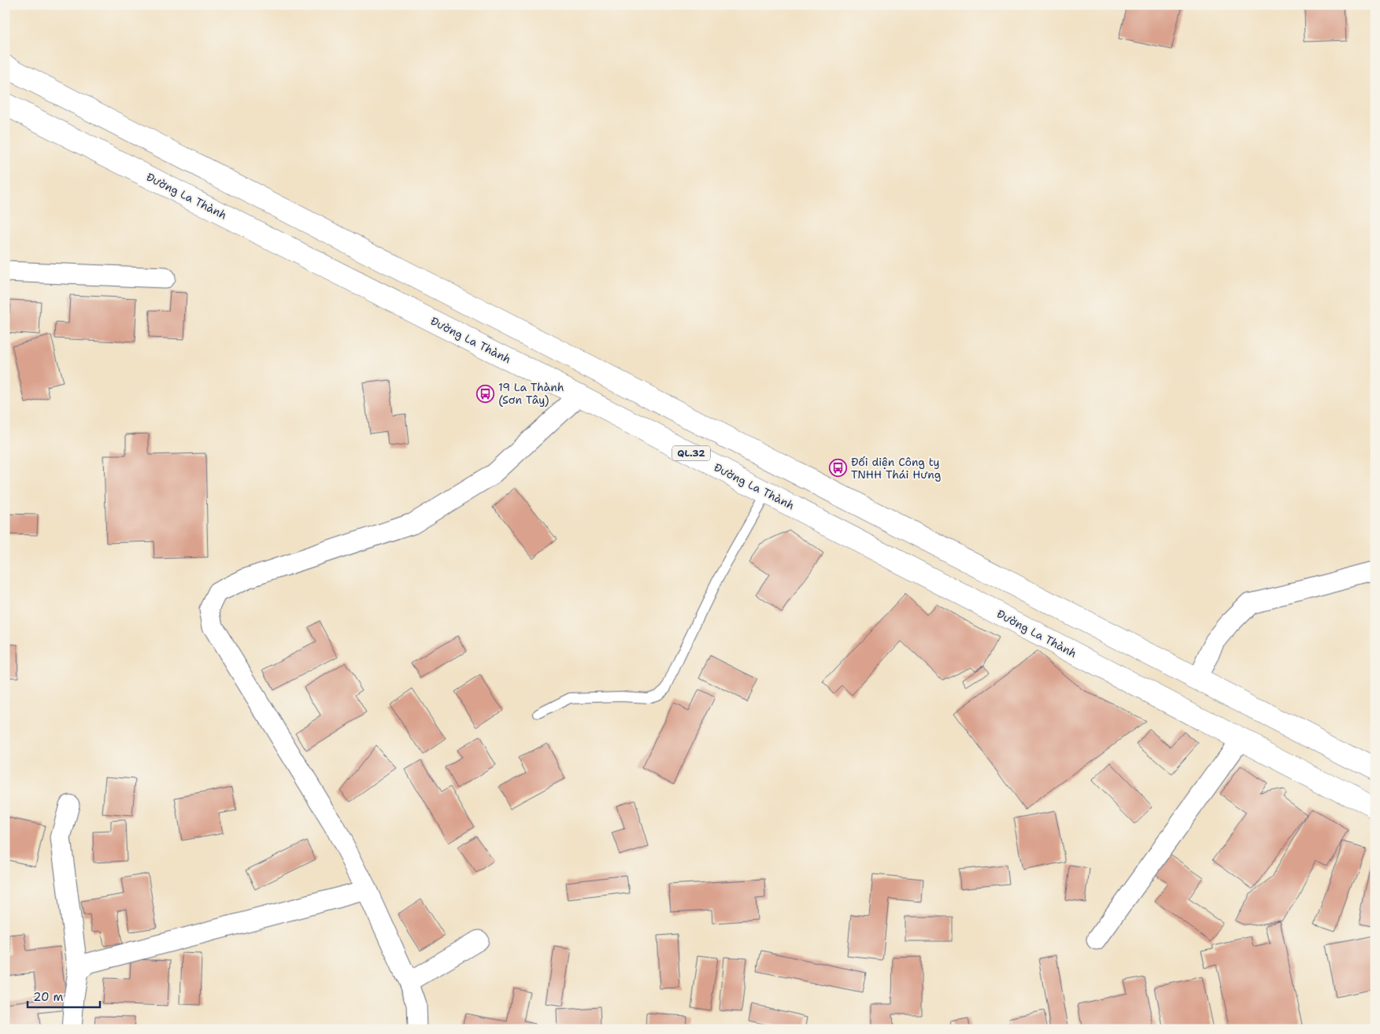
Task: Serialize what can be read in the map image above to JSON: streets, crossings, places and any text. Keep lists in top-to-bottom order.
{
  "streets": {
    "highway": ["Đường La Thành", "QL.32"]
  },
  "places": {
    "bus stop": ["19 La Thành (Sơn Tây)", "Đối diện Công ty TNHH Thái Hưng"]
  },
  "scale_bar": "20 m"
}
